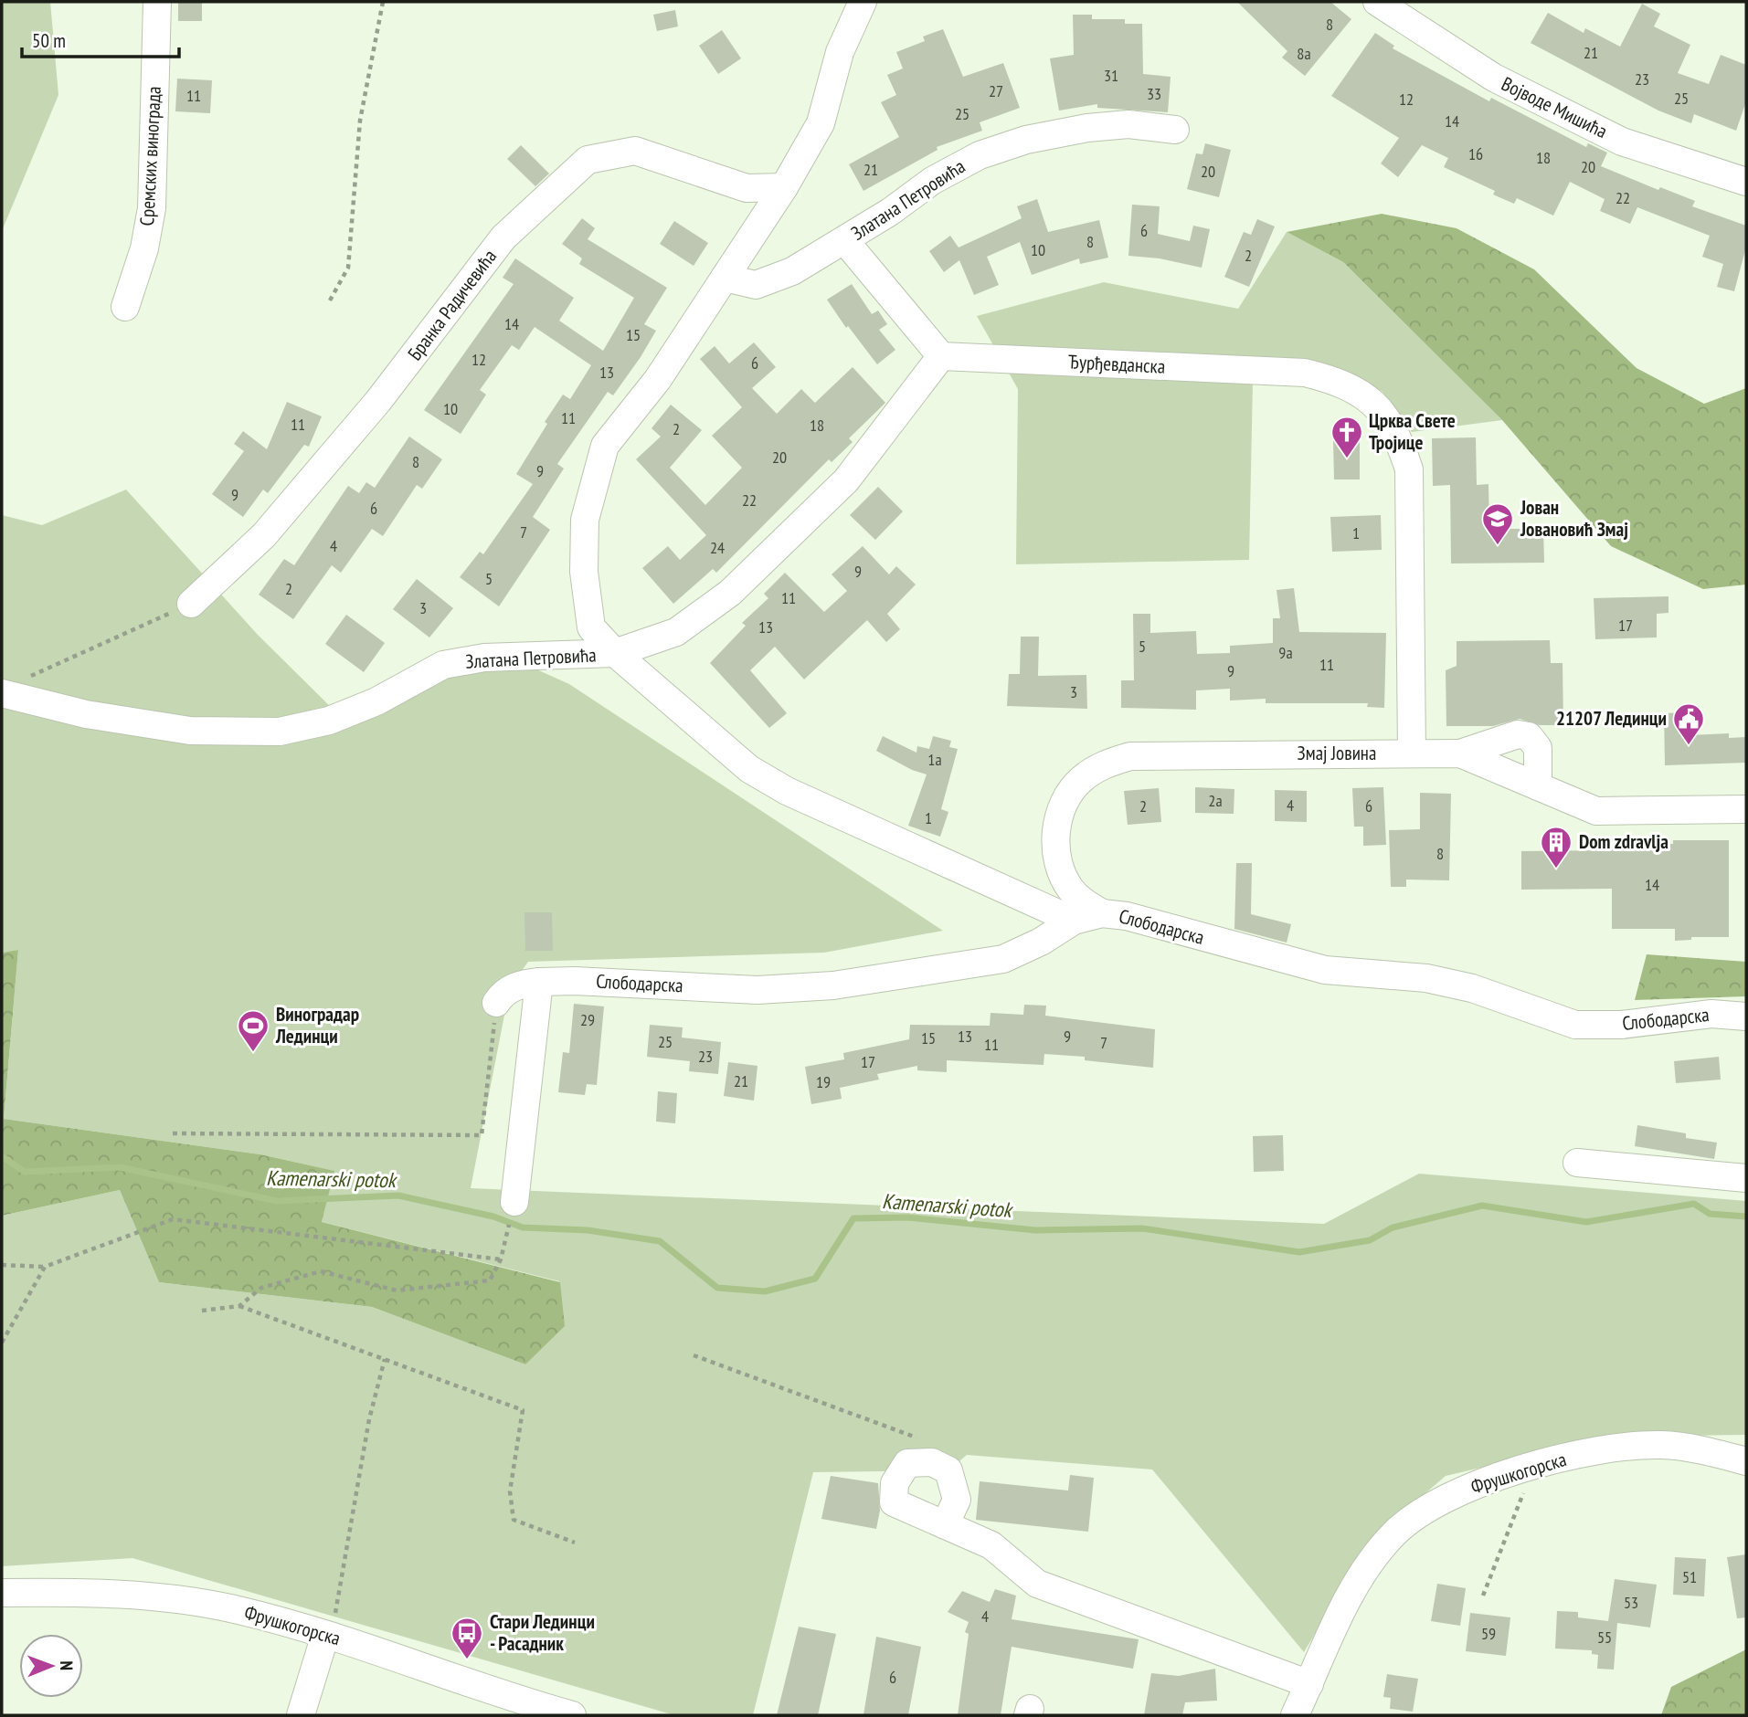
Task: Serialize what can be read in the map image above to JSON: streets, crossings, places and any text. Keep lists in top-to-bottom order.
{
  "streets": {
    "street": [
      "Војводе Мишића",
      "Сремских винограда",
      "Златана Петровића",
      "Бранка Радичевића",
      "Ђурђевданска",
      "Змај Јовина",
      "Слободарска",
      "Фрушкогорска"
    ]
  },
  "crossings": [
    ["Златана Петровића", "Бранка Радичевића"],
    ["Ђурђевданска", "Змај Јовина"],
    ["Змај Јовина", "Слободарска"]
  ],
  "water": ["Kamenarski potok"],
  "places": {
    "church": ["Црква Свете Тројице"],
    "school or university": ["Јован Јовановић Змај"],
    "public building": ["21207 Лединци"],
    "building": ["Dom zdravlja"],
    "sports": ["Виноградар Лединци"],
    "bus stop": ["Стари Лединци - Расадник"]
  },
  "house_numbers": [
    "8",
    "21",
    "8a",
    "31",
    "23",
    "27",
    "33",
    "11",
    "25",
    "12",
    "25",
    "14",
    "16",
    "18",
    "20",
    "21",
    "20",
    "22",
    "6",
    "8",
    "10",
    "2",
    "14",
    "15",
    "12",
    "6",
    "13",
    "10",
    "11",
    "11",
    "18",
    "2",
    "20",
    "8",
    "9",
    "9",
    "22",
    "6",
    "7",
    "1",
    "4",
    "24",
    "9",
    "5",
    "2",
    "11",
    "3",
    "17",
    "13",
    "5",
    "9a",
    "11",
    "9",
    "3",
    "1a",
    "2a",
    "4",
    "2",
    "6",
    "1",
    "8",
    "14",
    "29",
    "13",
    "9",
    "15",
    "25",
    "7",
    "11",
    "23",
    "17",
    "21",
    "19",
    "51",
    "53",
    "4",
    "59",
    "55",
    "6"
  ],
  "scale_bar": "50 m",
  "north": "right"
}
